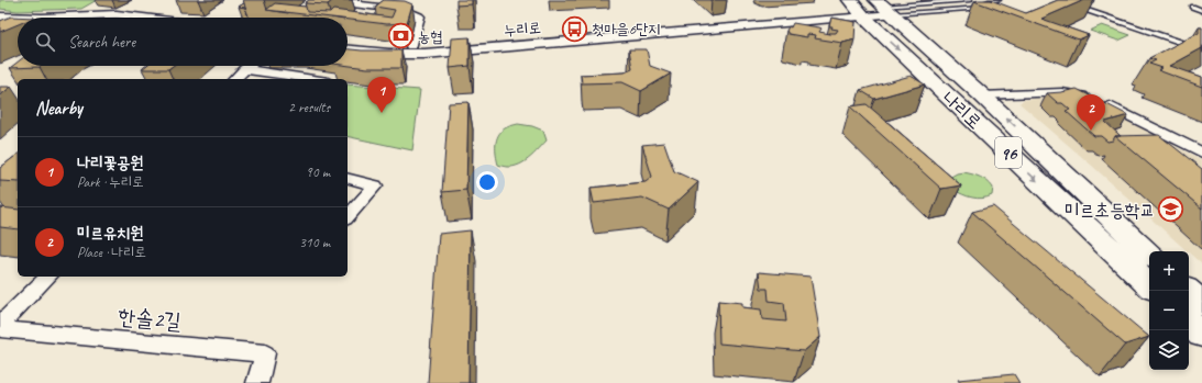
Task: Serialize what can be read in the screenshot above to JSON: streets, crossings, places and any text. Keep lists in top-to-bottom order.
{
  "streets": {
    "main road": ["나리로", "96"],
    "street": ["누리로", "한솔2길"]
  },
  "crossings": [
    ["누리로", "나리로"]
  ],
  "places": {
    "bus stop": ["첫마을6단지"],
    "bank": ["농협"],
    "school or university": ["미르초등학교"]
  },
  "page": {
    "search": "Search here",
    "pins": ["1", "2"],
    "heading": ["Nearby", "2 results"],
    "list": [
      {
        "mark": "1",
        "name": "나리꽃공원",
        "note": "Park · 누리로",
        "value": "90 m"
      },
      {
        "mark": "2",
        "name": "미르유치원",
        "note": "Place · 나리로",
        "value": "310 m"
      }
    ],
    "map_buttons": ["+", "−"]
  }
}
